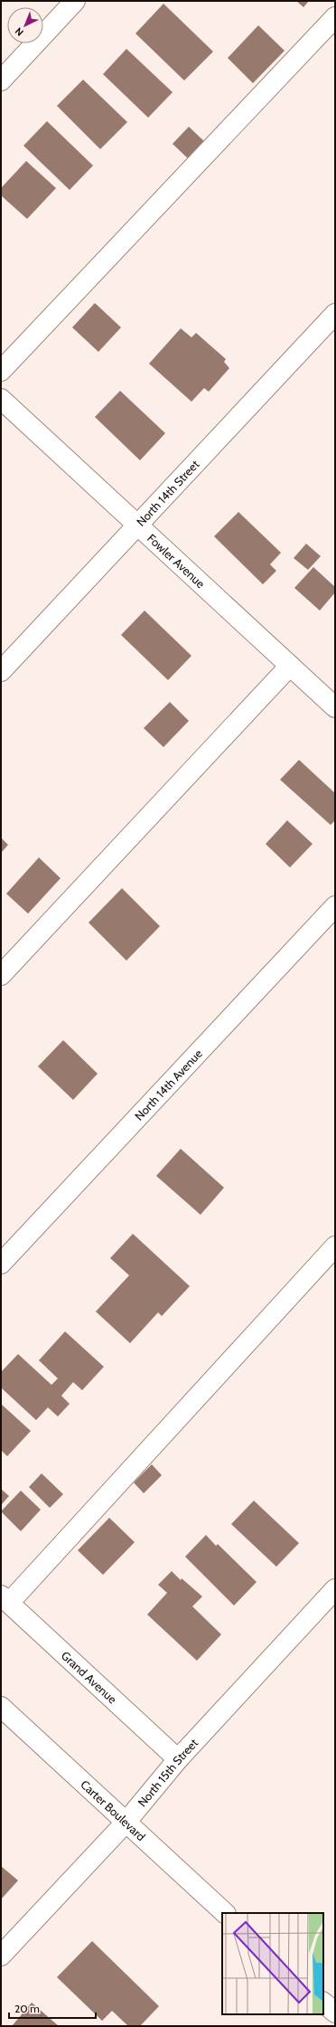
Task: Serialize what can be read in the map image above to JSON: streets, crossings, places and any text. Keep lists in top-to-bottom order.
{
  "streets": {
    "street": [
      "North 14th Street",
      "Fowler Avenue",
      "North 14th Avenue",
      "Grand Avenue",
      "North 15th Street",
      "Carter Boulevard"
    ]
  },
  "crossings": [
    ["North 14th Street", "Fowler Avenue"],
    ["Grand Avenue", "North 15th Street"],
    ["North 15th Street", "Carter Boulevard"]
  ],
  "scale_bar": "20 m",
  "north": "bottom left"
}
